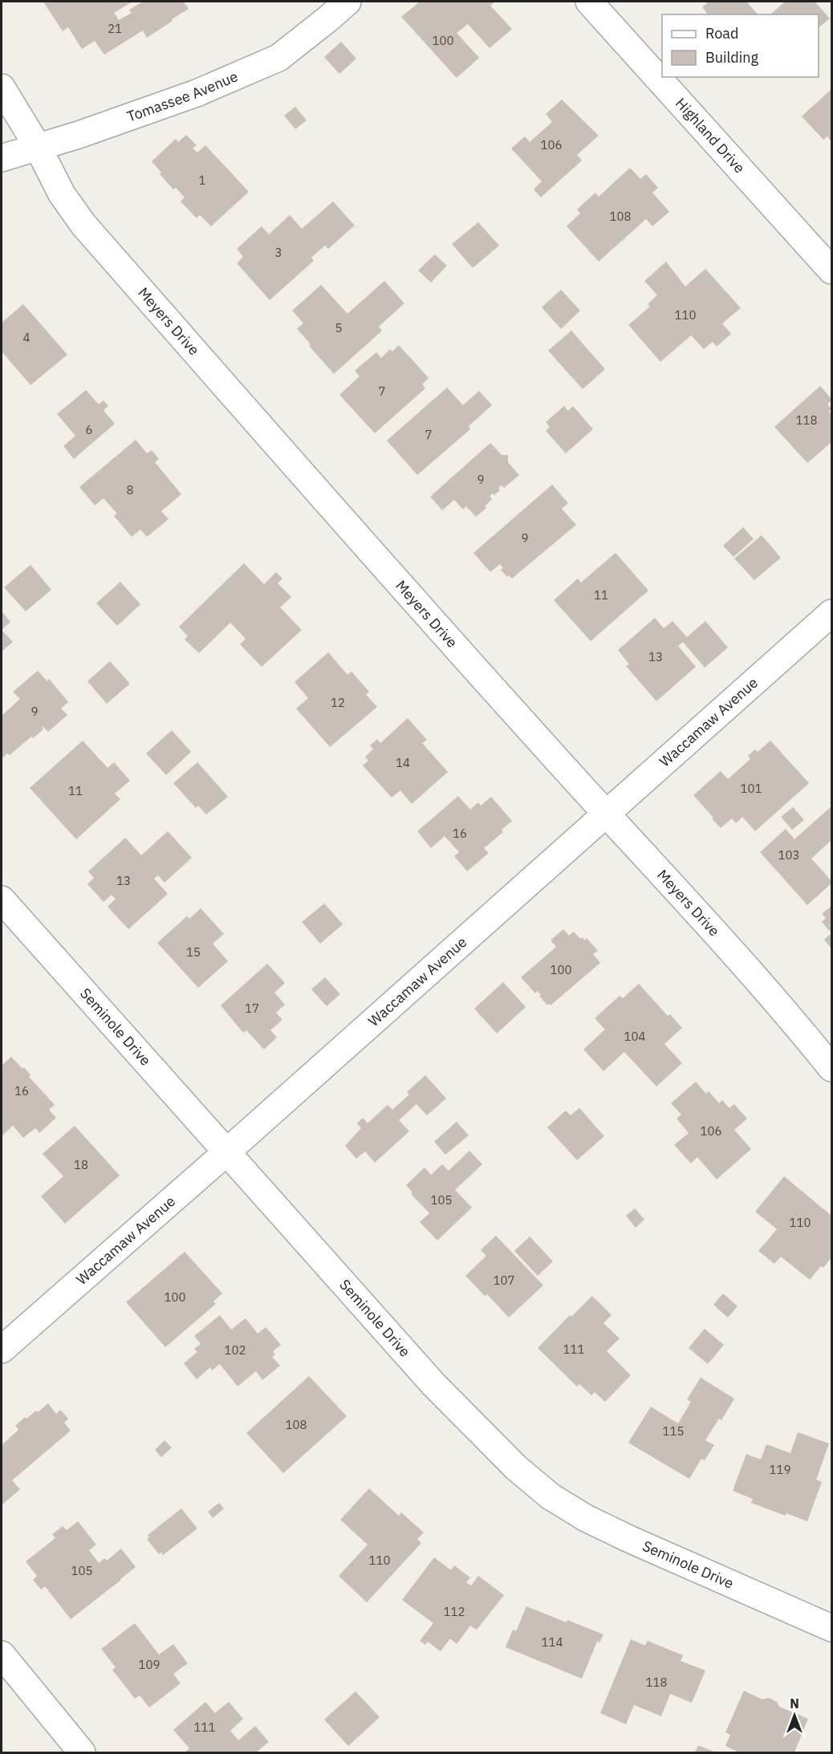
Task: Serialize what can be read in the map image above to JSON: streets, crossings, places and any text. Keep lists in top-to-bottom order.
{
  "streets": {
    "street": [
      "Tomassee Avenue",
      "Highland Drive",
      "Meyers Drive",
      "Waccamaw Avenue",
      "Seminole Drive"
    ]
  },
  "crossings": [
    ["Tomassee Avenue", "Meyers Drive"],
    ["Meyers Drive", "Waccamaw Avenue"],
    ["Waccamaw Avenue", "Seminole Drive"]
  ],
  "house_numbers": [
    "21",
    "100",
    "106",
    "1",
    "108",
    "3",
    "110",
    "5",
    "4",
    "7",
    "118",
    "6",
    "7",
    "9",
    "8",
    "9",
    "11",
    "13",
    "12",
    "9",
    "14",
    "101",
    "11",
    "16",
    "103",
    "13",
    "15",
    "100",
    "17",
    "104",
    "16",
    "106",
    "18",
    "105",
    "110",
    "107",
    "100",
    "111",
    "102",
    "108",
    "115",
    "119",
    "110",
    "105",
    "112",
    "114",
    "109",
    "118",
    "111"
  ],
  "legend": ["Road", "Building"],
  "north": "top"
}
